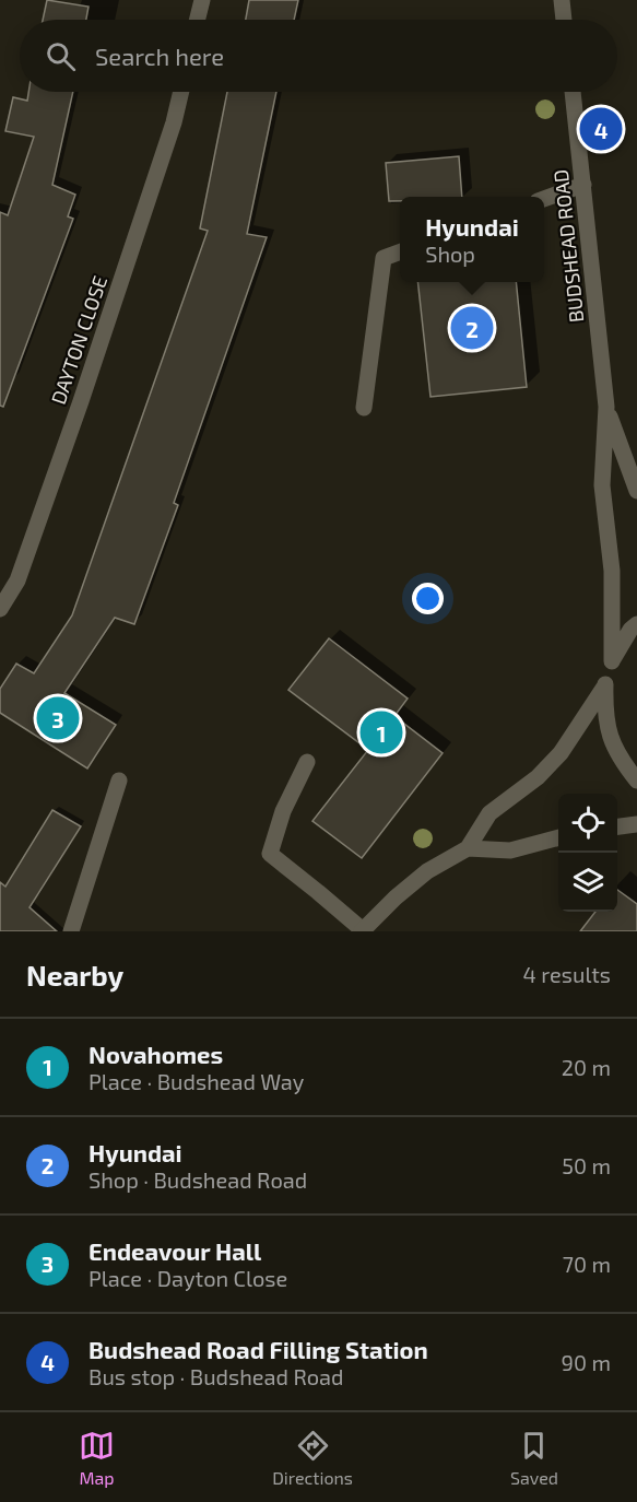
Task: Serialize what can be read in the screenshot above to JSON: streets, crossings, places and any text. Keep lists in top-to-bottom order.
{
  "streets": {
    "main road": ["BUDSHEAD ROAD", "DAYTON CLOSE"]
  },
  "page": {
    "search": "Search here",
    "pins": [
      "4",
      "2",
      "3",
      "1"
    ],
    "popup": ["Hyundai", "Shop"],
    "heading": ["Nearby", "4 results"],
    "list": [
      {
        "mark": "1",
        "name": "Novahomes",
        "note": "Place · Budshead Way",
        "value": "20 m"
      },
      {
        "mark": "2",
        "name": "Hyundai",
        "note": "Shop · Budshead Road",
        "value": "50 m"
      },
      {
        "mark": "3",
        "name": "Endeavour Hall",
        "note": "Place · Dayton Close",
        "value": "70 m"
      },
      {
        "mark": "4",
        "name": "Budshead Road Filling Station",
        "note": "Bus stop · Budshead Road",
        "value": "90 m"
      }
    ],
    "nav": ["Map", "Directions", "Saved"]
  }
}
